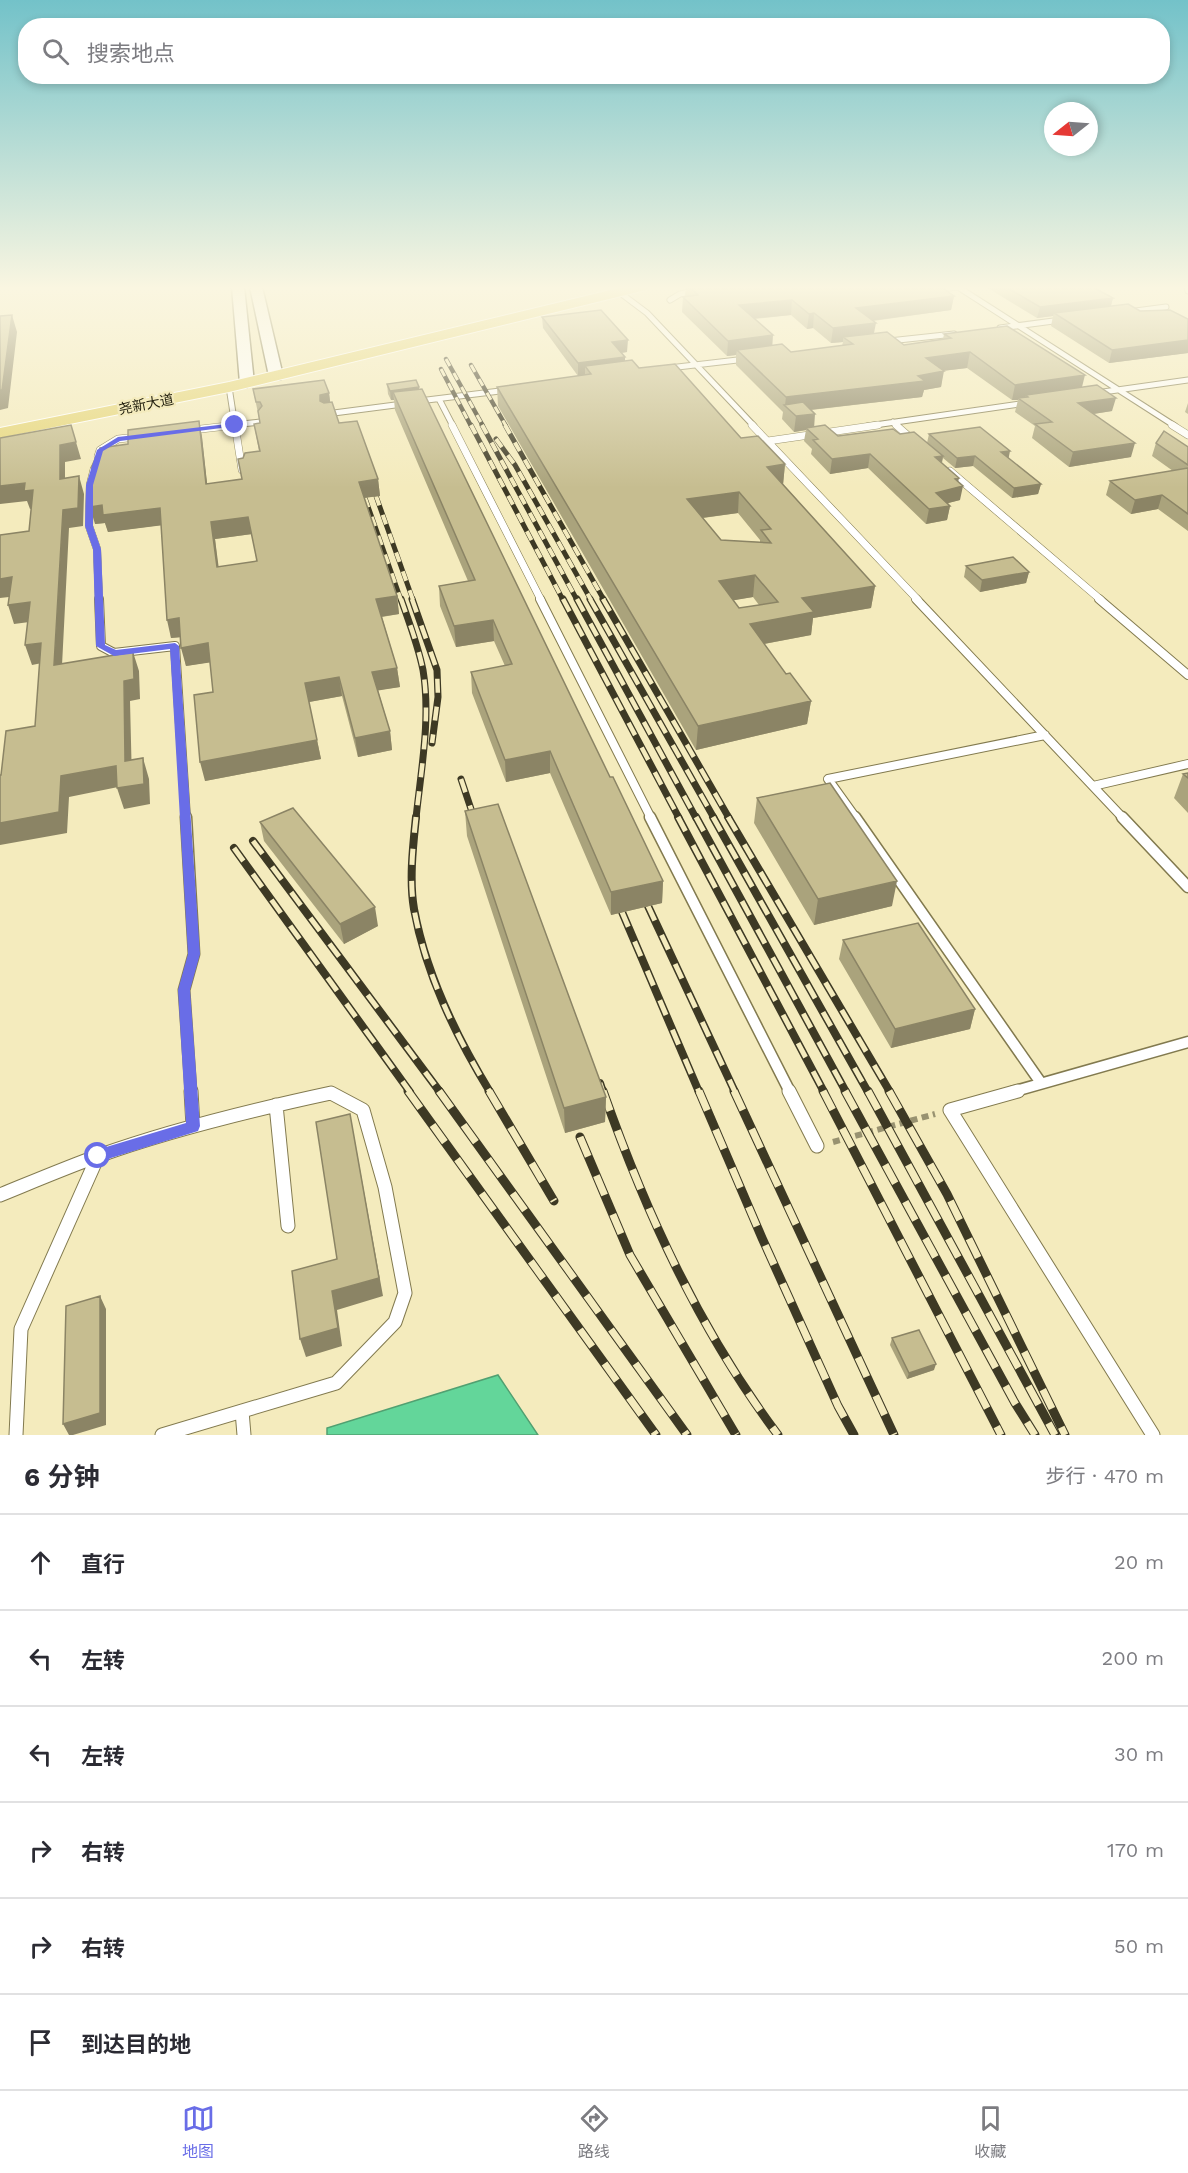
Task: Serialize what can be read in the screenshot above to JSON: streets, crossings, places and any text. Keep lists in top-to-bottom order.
{
  "streets": {
    "main road": ["尧新大道"]
  },
  "north": "left",
  "page": {
    "search": "搜索地点",
    "heading": ["6 分钟", "步行 · 470 m"],
    "list": [
      ["直行", "20 m"],
      ["左转", "200 m"],
      ["左转", "30 m"],
      ["右转", "170 m"],
      ["右转", "50 m"],
      "到达目的地"
    ],
    "nav": ["地图", "路线", "收藏"]
  }
}
